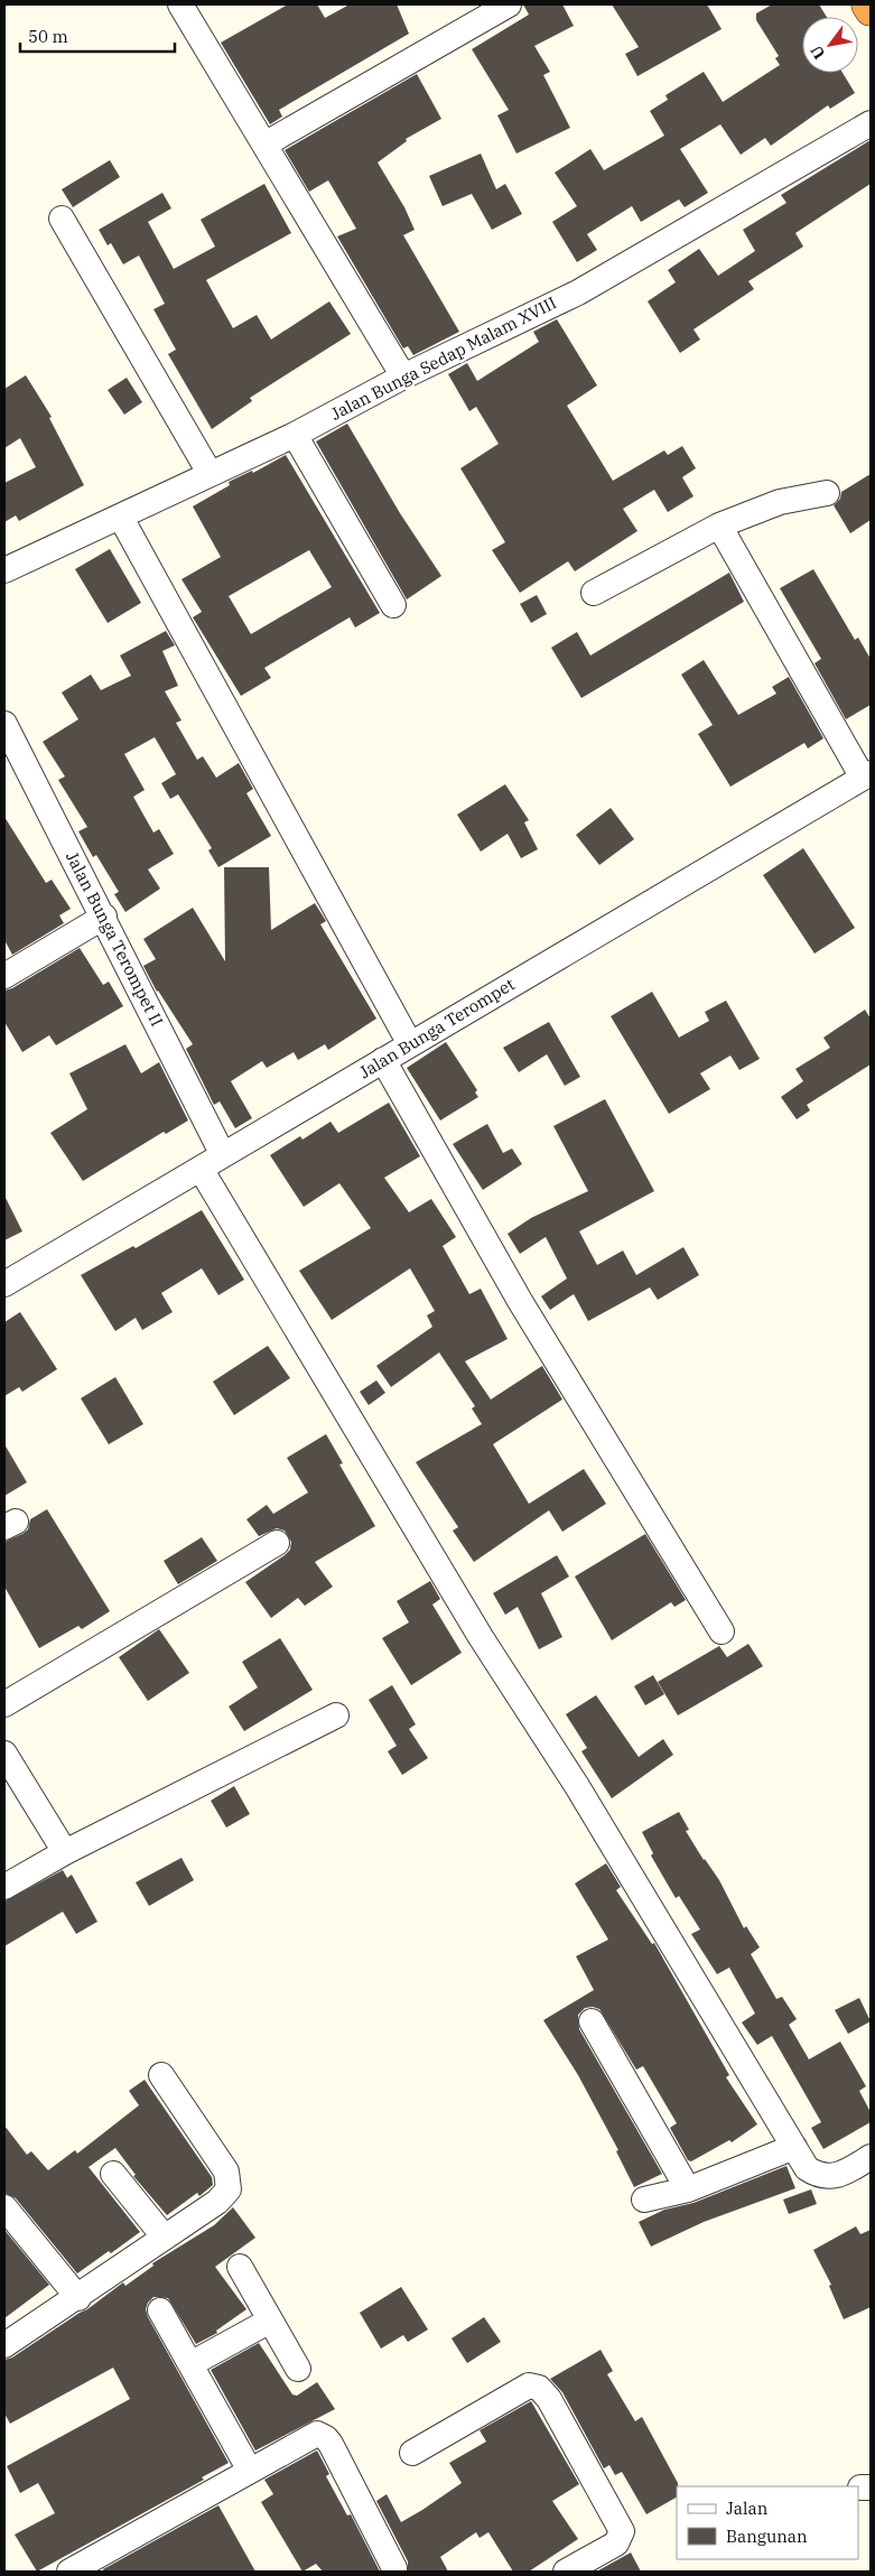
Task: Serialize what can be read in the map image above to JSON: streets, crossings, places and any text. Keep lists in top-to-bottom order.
{
  "streets": {
    "street": ["Jalan Bunga Sedap Malam XVIII", "Jalan Bunga Terompet II", "Jalan Bunga Terompet"]
  },
  "crossings": [
    ["Jalan Bunga Terompet II", "Jalan Bunga Terompet"]
  ],
  "legend": ["Jalan", "Bangunan"],
  "scale_bar": "50 m",
  "north": "bottom left"
}
